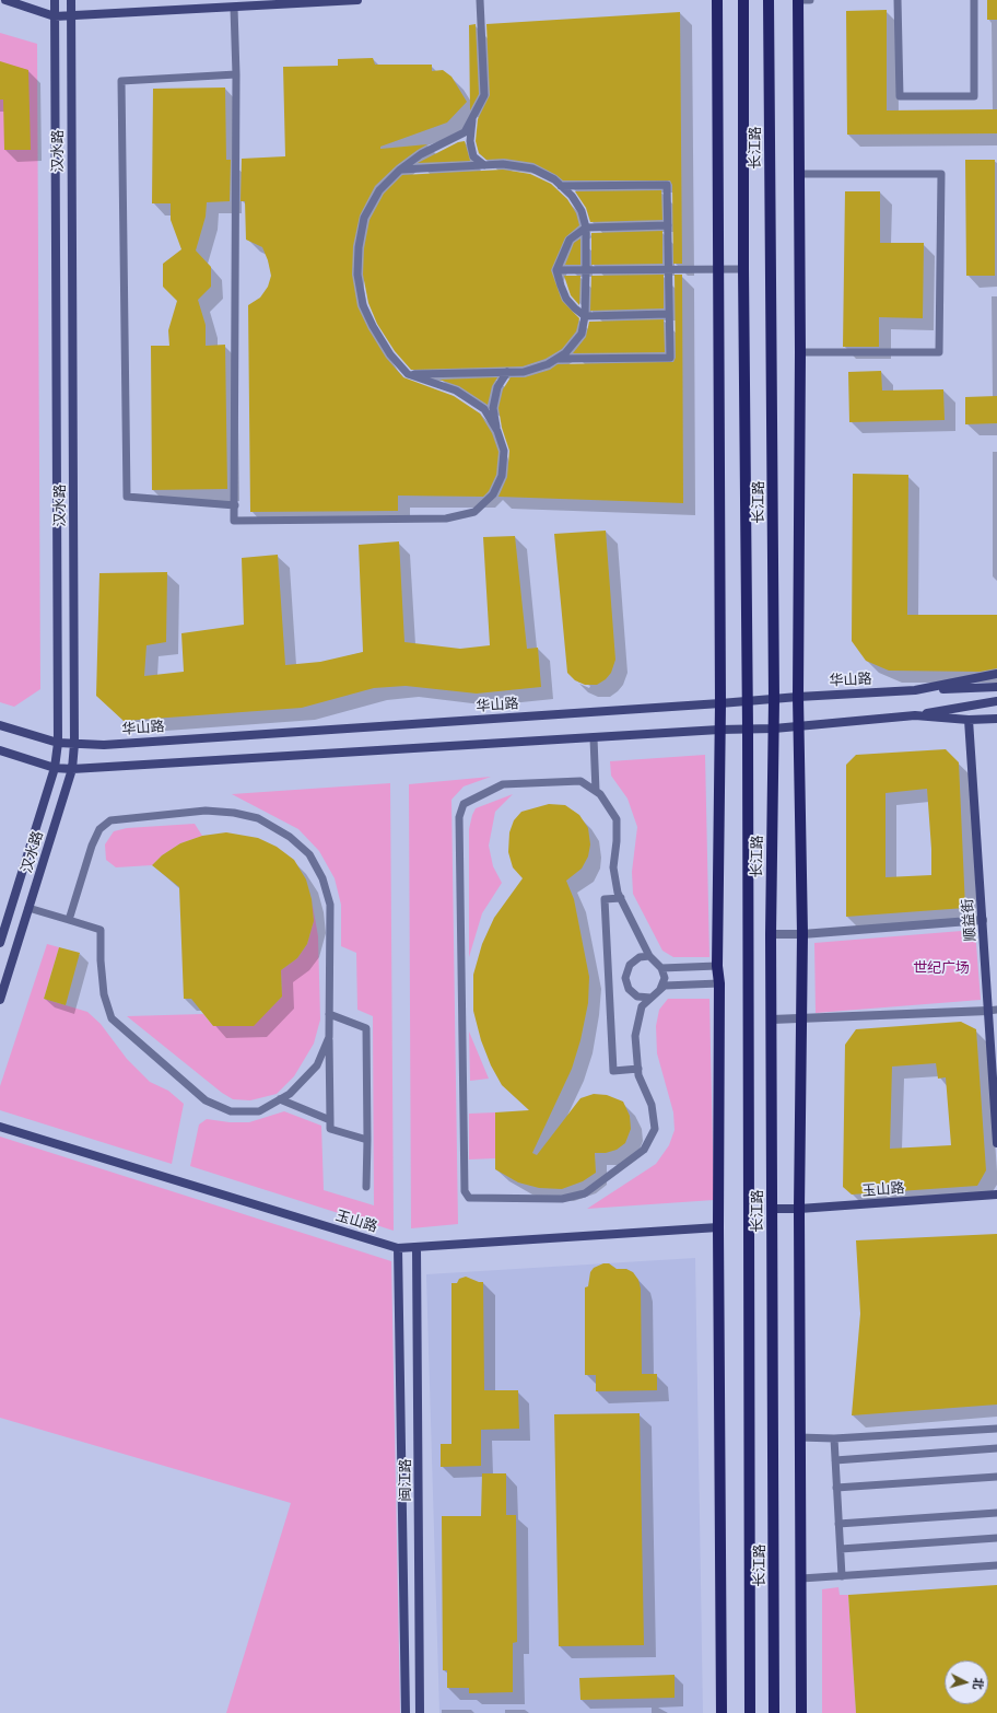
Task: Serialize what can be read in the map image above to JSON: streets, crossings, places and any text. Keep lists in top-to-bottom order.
{
  "streets": {
    "main road": [
      "长江路",
      "汉水路",
      "华山路",
      "顺益街",
      "玉山路",
      "闽江路"
    ]
  },
  "crossings": [
    ["长江路", "华山路"],
    ["长江路", "玉山路"],
    ["汉水路", "华山路"],
    ["玉山路", "闽江路"]
  ],
  "parks": ["世纪广场"],
  "north": "right"
}
